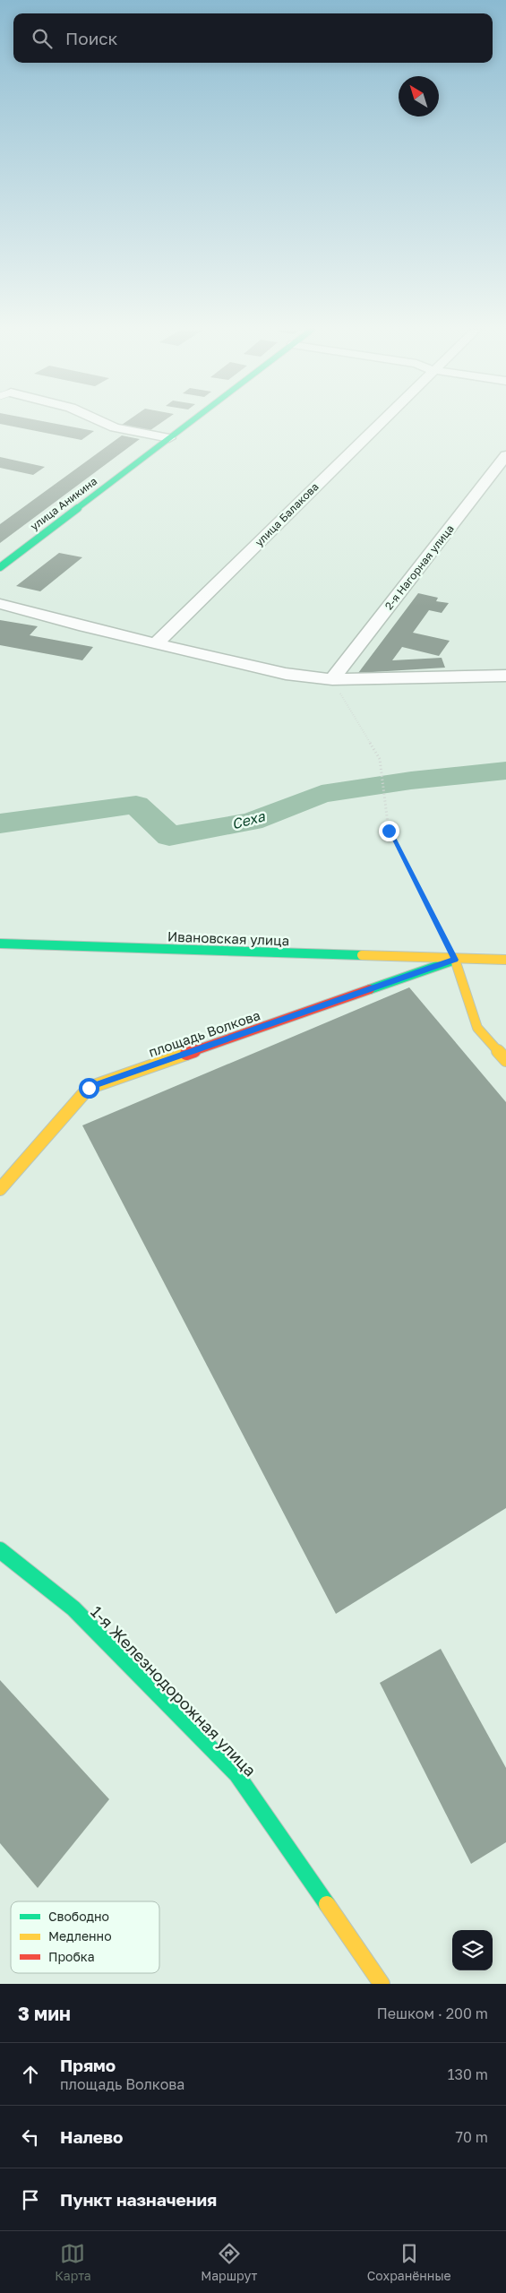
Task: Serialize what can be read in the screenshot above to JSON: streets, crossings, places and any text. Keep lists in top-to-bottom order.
{
  "streets": {
    "street": [
      "улица Аникина",
      "улица Балакова",
      "2-я Нагорная улица",
      "Ивановская улица",
      "площадь Волкова",
      "1-я Железнодорожная улица"
    ]
  },
  "crossings": [
    ["Ивановская улица", "площадь Волкова"]
  ],
  "water": ["Сеха"],
  "legend": ["Свободно", "Медленно", "Пробка"],
  "north": "top left",
  "page": {
    "search": "Поиск",
    "heading": ["3 мин", "Пешком · 200 m"],
    "list": [
      ["Прямо", "площадь Волкова", "130 m"],
      ["Налево", "70 m"],
      "Пункт назначения"
    ],
    "nav": ["Карта", "Маршрут", "Сохранённые"]
  }
}
